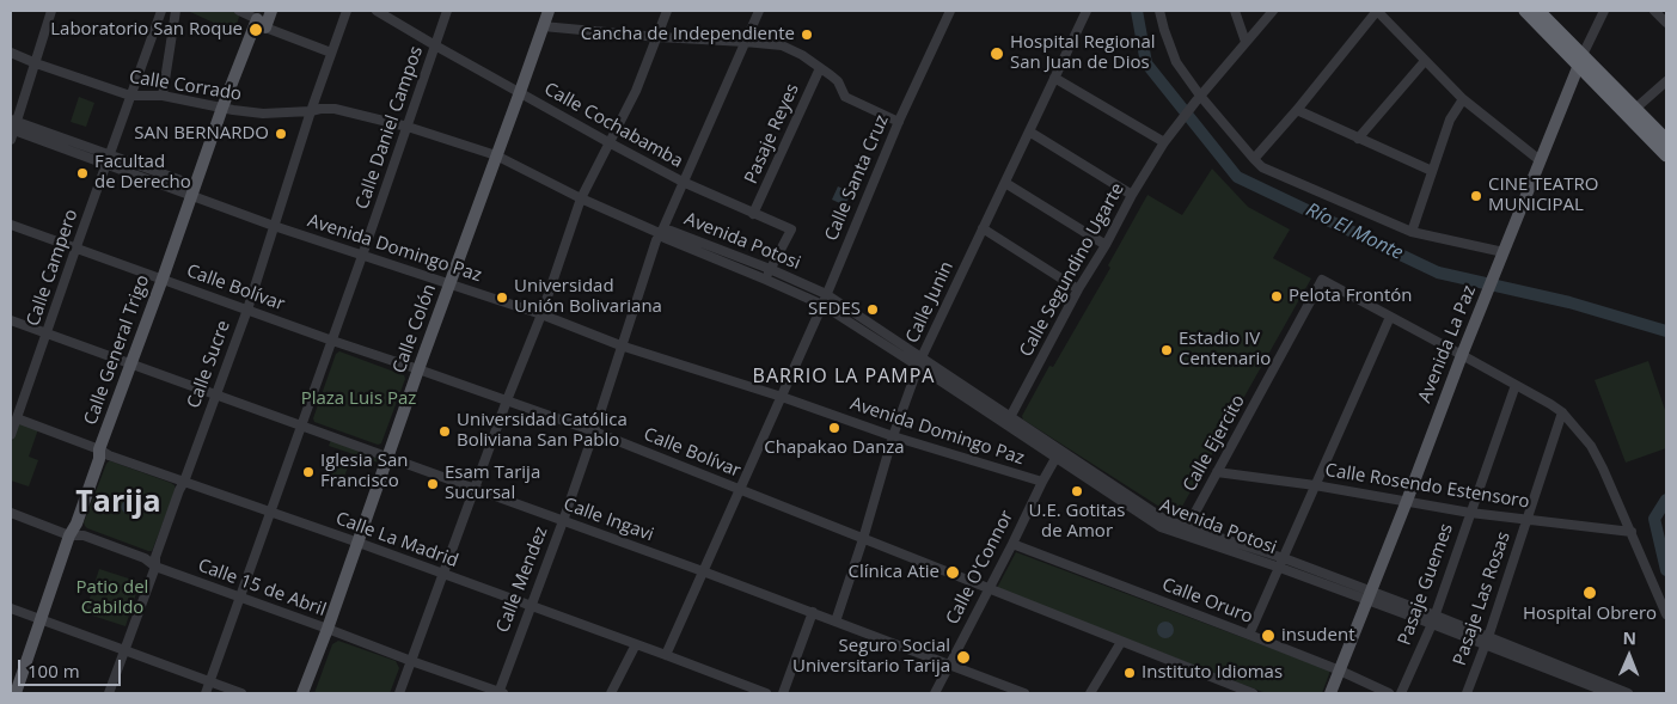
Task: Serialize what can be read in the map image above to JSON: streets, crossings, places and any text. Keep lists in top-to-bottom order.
{
  "streets": {
    "main road": ["Calle Colón", "Avenida La Paz", "Calle General Trigo"],
    "street": [
      "Calle Corrado",
      "Calle Cochabamba",
      "Calle Daniel Campos",
      "Pasaje Reyes",
      "Calle Santa Cruz",
      "Avenida Potosi",
      "Avenida Domingo Paz",
      "Calle Campero",
      "Calle Segundino Ugarte",
      "Calle Bolívar",
      "Calle Junin",
      "Calle Sucre",
      "Calle Ejercito",
      "Calle Rosendo Estensoro",
      "Calle Ingavi",
      "Calle La Madrid",
      "Calle O'Connor",
      "Calle Mendez",
      "Pasaje Guemes",
      "Calle 15 de Abril",
      "Pasaje Las Rosas",
      "Calle Oruro"
    ]
  },
  "crossings": [
    ["Calle Corrado", "Calle Daniel Campos"],
    ["Calle Corrado", "Avenida Potosi"],
    ["Calle Corrado", "Calle Campero"],
    ["Calle Corrado", "Calle Colón"],
    ["Calle Corrado", "Calle General Trigo"],
    ["Calle Corrado", "Calle Sucre"],
    ["Calle Corrado", "Calle Mendez"],
    ["Calle Cochabamba", "Calle Daniel Campos"],
    ["Calle Cochabamba", "Pasaje Reyes"],
    ["Calle Cochabamba", "Avenida Potosi"],
    ["Calle Cochabamba", "Calle Colón"],
    ["Calle Cochabamba", "Calle Mendez"],
    ["Calle Daniel Campos", "Avenida Domingo Paz"],
    ["Calle Daniel Campos", "Calle Bolívar"],
    ["Calle Daniel Campos", "Calle Ingavi"],
    ["Calle Daniel Campos", "Calle La Madrid"],
    ["Calle Daniel Campos", "Calle 15 de Abril"],
    ["Calle Santa Cruz", "Avenida Potosi"],
    ["Calle Santa Cruz", "Avenida Domingo Paz"],
    ["Calle Santa Cruz", "Calle Bolívar"],
    ["Calle Santa Cruz", "Calle Ingavi"],
    ["Calle Santa Cruz", "Calle La Madrid"],
    ["Avenida Potosi", "Calle Segundino Ugarte"],
    ["Avenida Potosi", "Calle Junin"],
    ["Avenida Potosi", "Avenida La Paz"],
    ["Avenida Potosi", "Calle Ejercito"],
    ["Avenida Potosi", "Calle O'Connor"],
    ["Avenida Potosi", "Calle Mendez"],
    ["Avenida Potosi", "Pasaje Guemes"],
    ["Avenida Potosi", "Pasaje Las Rosas"],
    ["Avenida Domingo Paz", "Calle Campero"],
    ["Avenida Domingo Paz", "Calle Junin"],
    ["Avenida Domingo Paz", "Calle Colón"],
    ["Avenida Domingo Paz", "Calle General Trigo"],
    ["Avenida Domingo Paz", "Calle Sucre"],
    ["Avenida Domingo Paz", "Calle O'Connor"],
    ["Avenida Domingo Paz", "Calle Mendez"],
    ["Calle Campero", "Calle Bolívar"],
    ["Calle Campero", "Calle Ingavi"],
    ["Calle Campero", "Calle La Madrid"],
    ["Calle Bolívar", "Calle Junin"],
    ["Calle Bolívar", "Calle Colón"],
    ["Calle Bolívar", "Calle General Trigo"],
    ["Calle Bolívar", "Calle Sucre"],
    ["Calle Bolívar", "Calle O'Connor"],
    ["Calle Bolívar", "Calle Mendez"],
    ["Calle Junin", "Calle Ingavi"],
    ["Calle Colón", "Calle Ingavi"],
    ["Calle Colón", "Calle La Madrid"],
    ["Calle Colón", "Calle 15 de Abril"],
    ["Avenida La Paz", "Calle Rosendo Estensoro"],
    ["Avenida La Paz", "Calle Oruro"],
    ["Calle General Trigo", "Calle Ingavi"],
    ["Calle General Trigo", "Calle La Madrid"],
    ["Calle General Trigo", "Calle 15 de Abril"],
    ["Calle Sucre", "Calle Ingavi"],
    ["Calle Sucre", "Calle La Madrid"],
    ["Calle Sucre", "Calle 15 de Abril"],
    ["Calle Ejercito", "Calle Rosendo Estensoro"],
    ["Calle Rosendo Estensoro", "Pasaje Guemes"],
    ["Calle Rosendo Estensoro", "Pasaje Las Rosas"],
    ["Calle Ingavi", "Calle O'Connor"],
    ["Calle Ingavi", "Calle Mendez"],
    ["Calle La Madrid", "Calle Mendez"],
    ["Calle O'Connor", "Calle Oruro"],
    ["Calle Mendez", "Calle 15 de Abril"]
  ],
  "districts": ["BARRIO LA PAMPA", "Tarija"],
  "water": ["Río El Monte"],
  "parks": ["Plaza Luis Paz", "Patio del Cabildo"],
  "places": [
    "Laboratorio San Roque",
    "Cancha de Independiente",
    "Hospital Regional San Juan de Dios",
    "SAN BERNARDO",
    "Facultad de Derecho",
    "CINE TEATRO MUNICIPAL",
    "Pelota Frontón",
    "Universidad Unión Bolivariana",
    "SEDES",
    "Estadio IV Centenario",
    "Chapakao Danza",
    "Universidad Católica Boliviana San Pablo",
    "Iglesia San Francisco",
    "Esam Tarija Sucursal",
    "U.E. Gotitas de Amor",
    "Clínica Atie",
    "Hospital Obrero",
    "insudent",
    "Seguro Social Universitario Tarija",
    "Instituto Idiomas"
  ],
  "scale_bar": "100 m",
  "north": "top"
}
